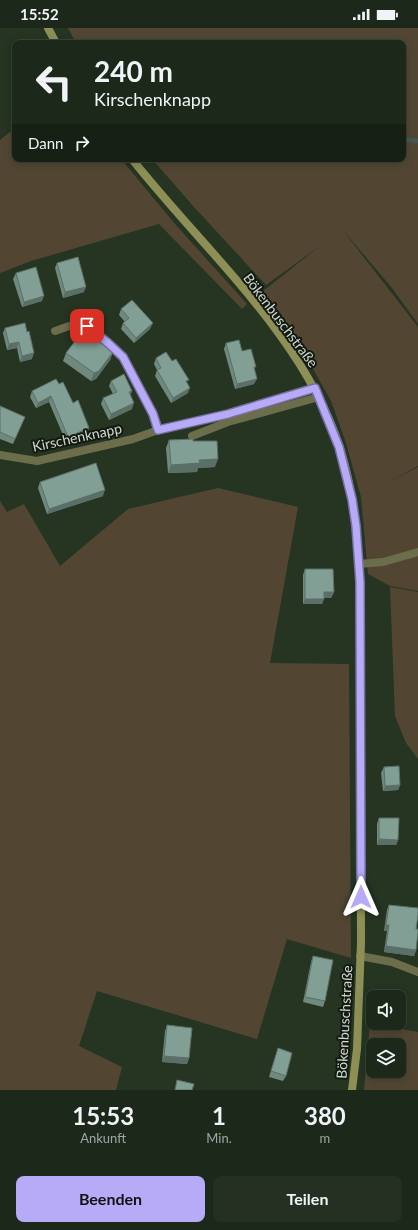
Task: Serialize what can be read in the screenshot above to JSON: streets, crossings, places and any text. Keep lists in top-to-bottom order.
{
  "streets": {
    "main road": ["Bökenbuschstraße"],
    "street": ["Kirschenknapp"]
  },
  "crossings": [
    ["Bökenbuschstraße", "Kirschenknapp"]
  ],
  "page": {
    "status": "15:52",
    "turn": ["240 m", "Kirschenknapp"],
    "then": "Dann",
    "eta": [
      "15:53",
      "Ankunft",
      "1",
      "Min.",
      "380",
      "m"
    ],
    "buttons": ["Beenden", "Teilen"]
  }
}
